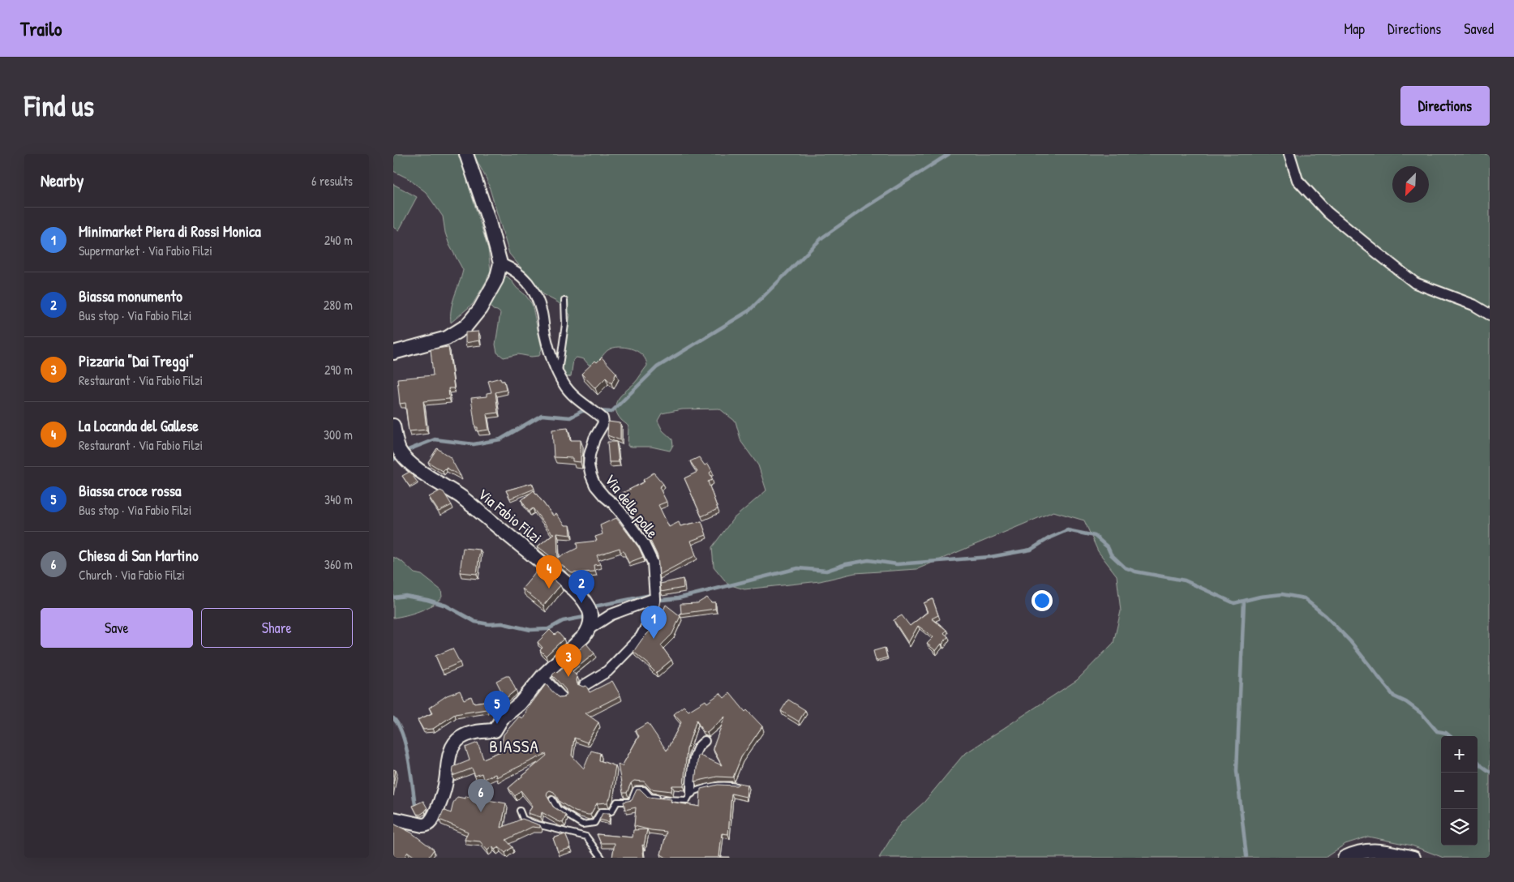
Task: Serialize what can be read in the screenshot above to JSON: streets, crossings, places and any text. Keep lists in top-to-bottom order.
{
  "streets": {
    "street": ["Via delle polle", "Via Fabio Filzi"]
  },
  "districts": ["BIASSA"],
  "north": "bottom left",
  "page": {
    "header": "Trailo",
    "nav": ["Map", "Directions", "Saved"],
    "buttons": [
      "Directions",
      ["Save", "Share"]
    ],
    "title": "Find us",
    "heading": ["Nearby", "6 results"],
    "list": [
      {
        "mark": "1",
        "name": "Minimarket Piera di Rossi Monica",
        "note": "Supermarket · Via Fabio Filzi",
        "value": "240 m"
      },
      {
        "mark": "2",
        "name": "Biassa monumento",
        "note": "Bus stop · Via Fabio Filzi",
        "value": "280 m"
      },
      {
        "mark": "3",
        "name": "Pizzaria \"Dai Treggi\"",
        "note": "Restaurant · Via Fabio Filzi",
        "value": "290 m"
      },
      {
        "mark": "4",
        "name": "La Locanda del Gallese",
        "note": "Restaurant · Via Fabio Filzi",
        "value": "300 m"
      },
      {
        "mark": "5",
        "name": "Biassa croce rossa",
        "note": "Bus stop · Via Fabio Filzi",
        "value": "340 m"
      },
      {
        "mark": "6",
        "name": "Chiesa di San Martino",
        "note": "Church · Via Fabio Filzi",
        "value": "360 m"
      }
    ],
    "pins": [
      "4",
      "2",
      "1",
      "3",
      "5",
      "6"
    ],
    "map_buttons": ["+", "−"]
  }
}
